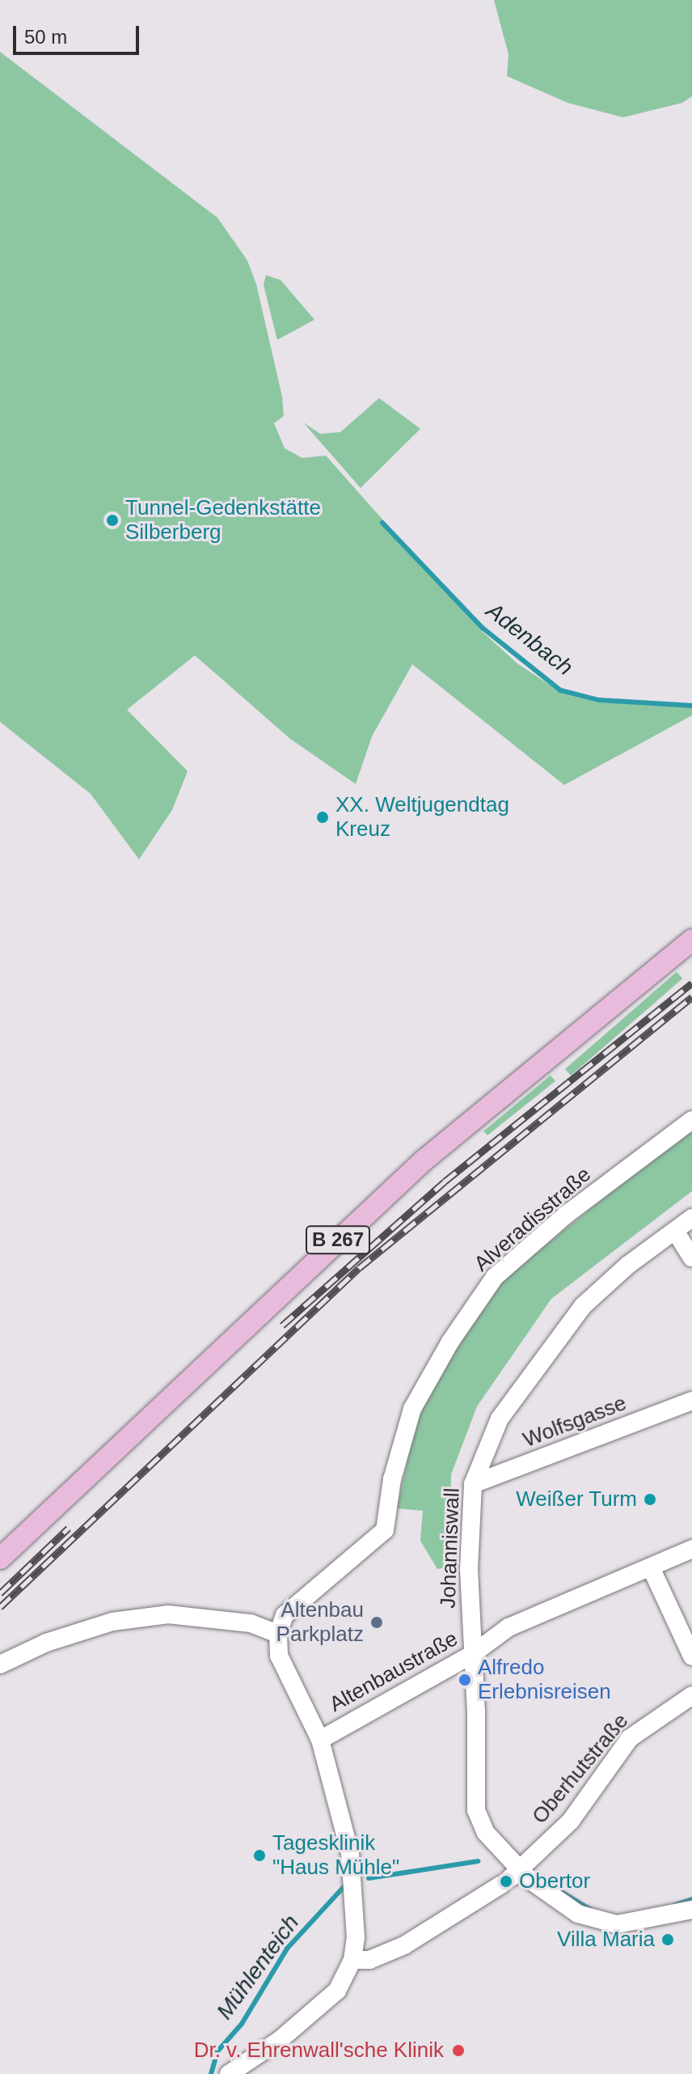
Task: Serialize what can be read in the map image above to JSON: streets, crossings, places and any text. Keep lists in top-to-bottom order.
{
  "streets": {
    "main road": ["B 267"],
    "street": [
      "Alveradisstraße",
      "Wolfsgasse",
      "Johanniswall",
      "Altenbaustraße",
      "Oberhutstraße"
    ]
  },
  "crossings": [
    ["Wolfsgasse", "Johanniswall"],
    ["Johanniswall", "Altenbaustraße"],
    ["Johanniswall", "Oberhutstraße"],
    ["Altenbaustraße", "Oberhutstraße"]
  ],
  "water": ["Adenbach", "Mühlenteich"],
  "places": [
    "Tunnel-Gedenkstätte Silberberg",
    "XX. Weltjugendtag Kreuz",
    "Weißer Turm",
    "Altenbau Parkplatz",
    "Alfredo Erlebnisreisen",
    "Tagesklinik \"Haus Mühle\"",
    "Obertor",
    "Villa Maria",
    "Dr. v. Ehrenwall'sche Klinik"
  ],
  "scale_bar": "50 m"
}
